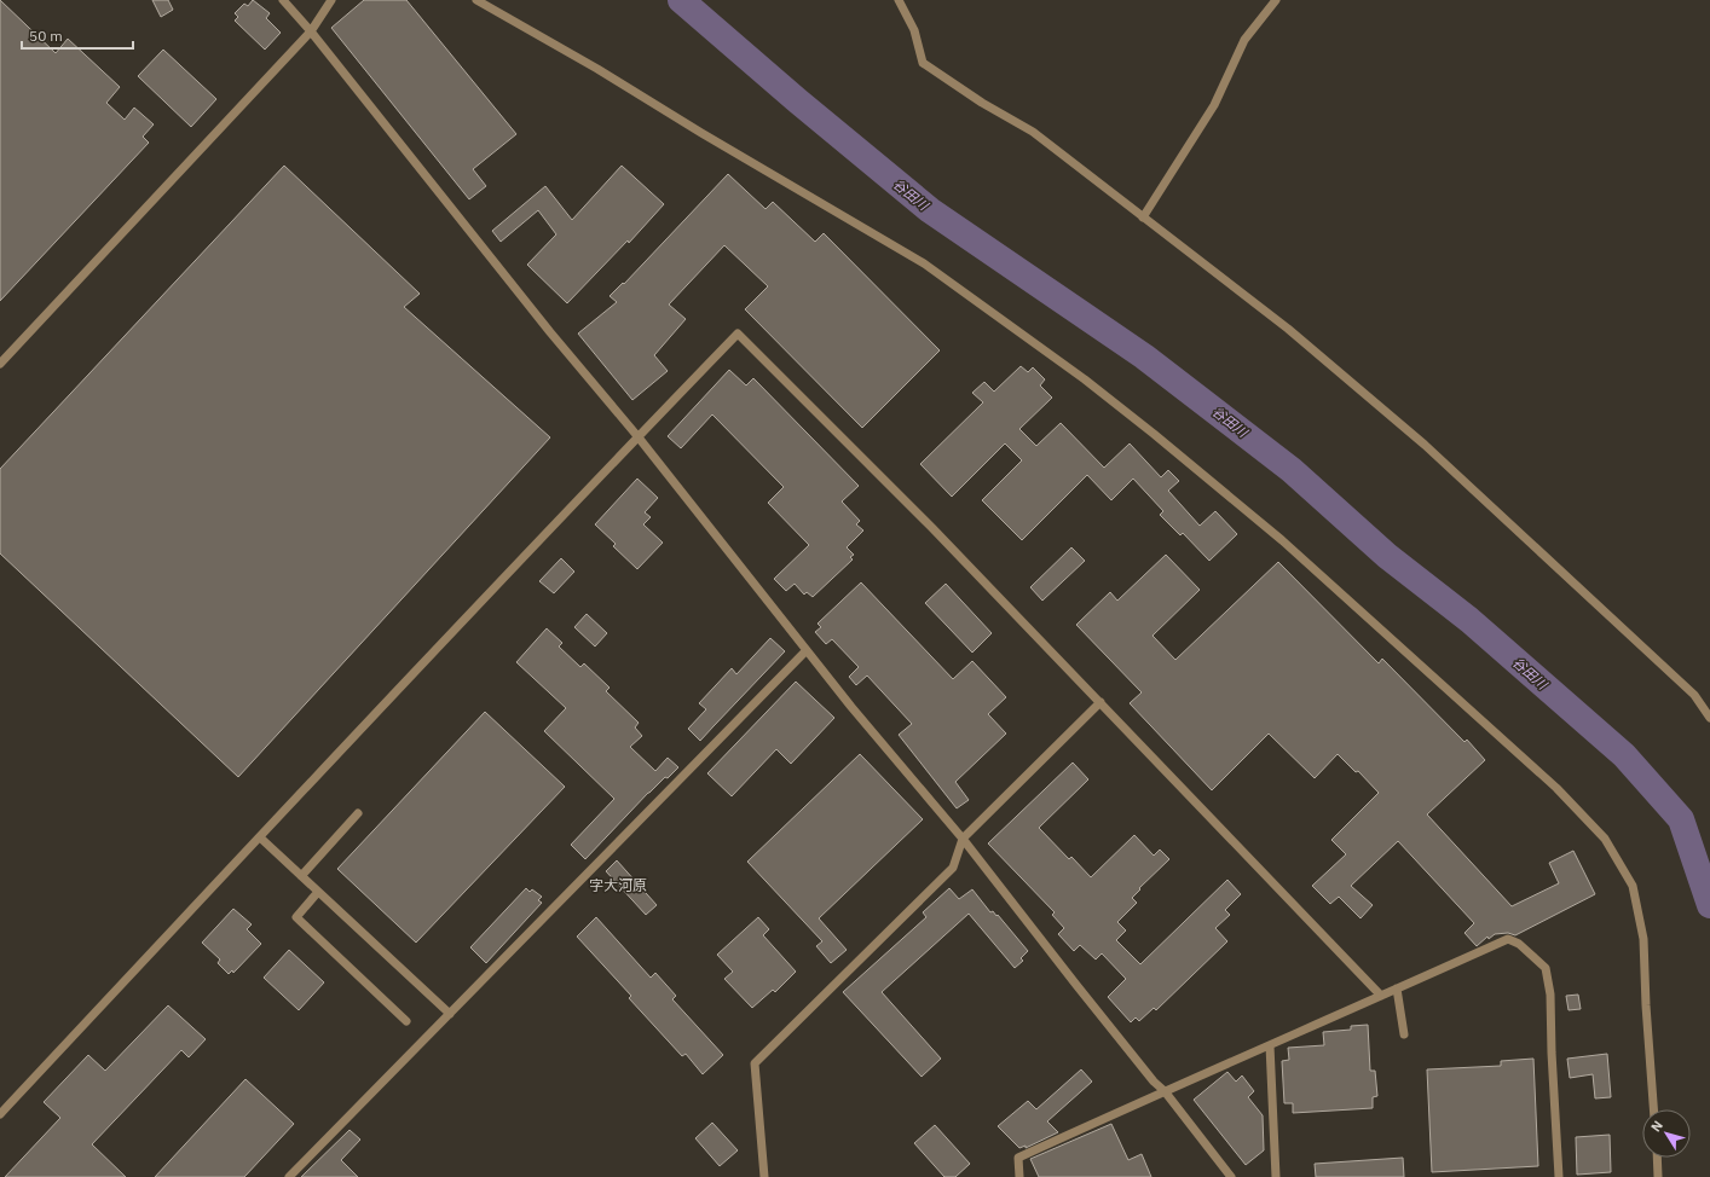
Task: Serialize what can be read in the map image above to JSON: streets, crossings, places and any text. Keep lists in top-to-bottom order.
{
  "districts": ["字大河原"],
  "water": ["谷田川"],
  "scale_bar": "50 m",
  "north": "top left"
}
